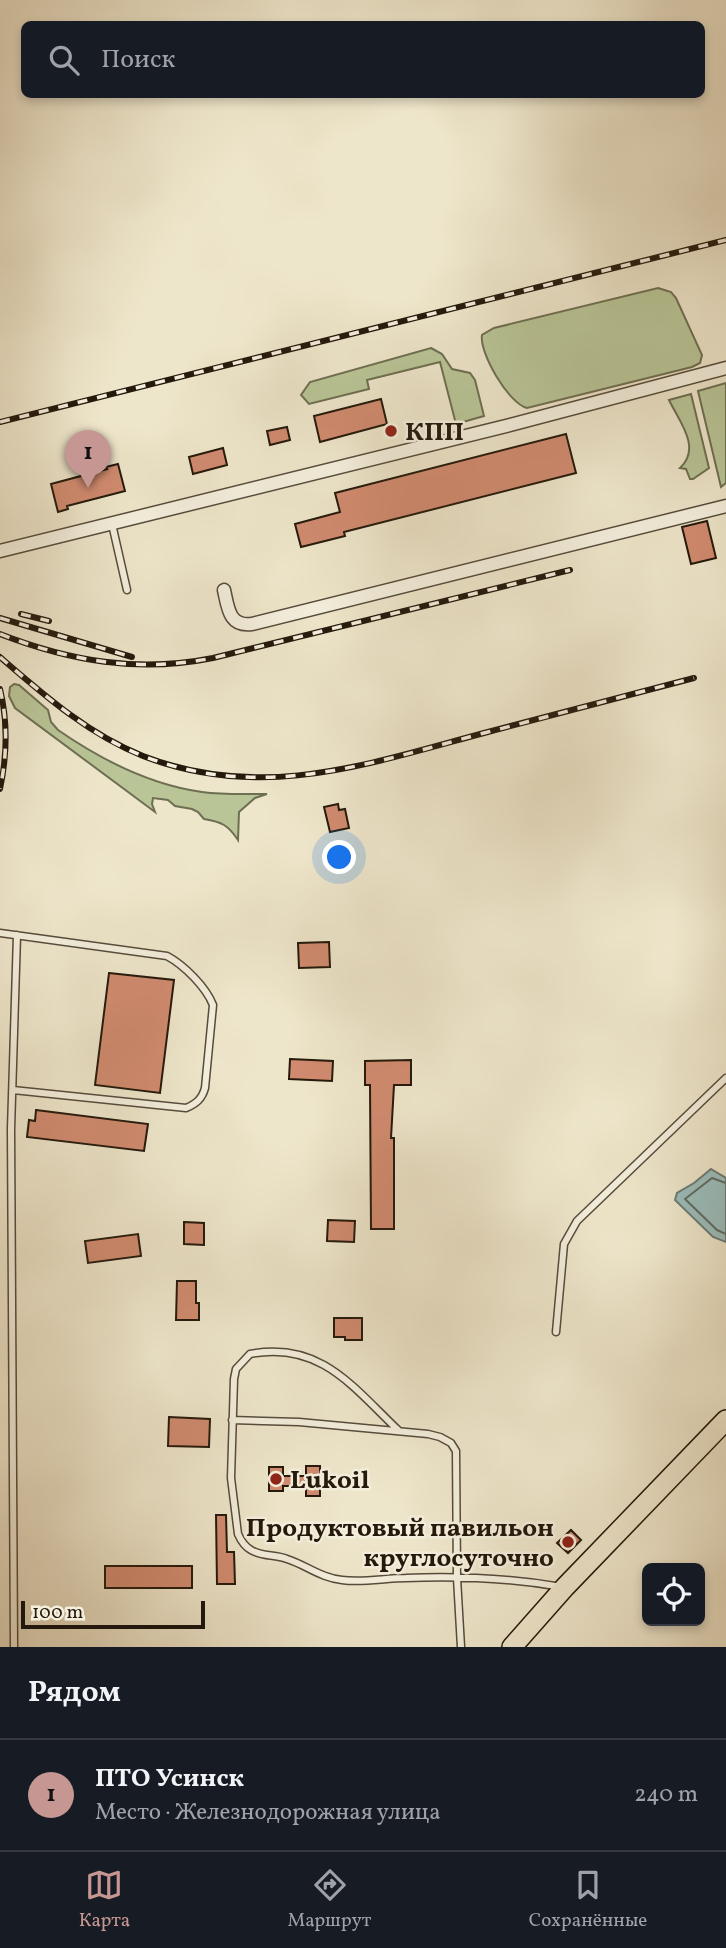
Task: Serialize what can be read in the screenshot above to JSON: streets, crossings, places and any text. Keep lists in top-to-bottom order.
{
  "places": ["КПП", "Lukoil", "Продуктовый павильон круглосуточно"],
  "scale_bar": "100 m",
  "page": {
    "search": "Поиск",
    "pins": "1",
    "scale": "100 m",
    "heading": "Рядом",
    "list": [
      {
        "mark": "1",
        "name": "ПТО Усинск",
        "note": "Место · Железнодорожная улица",
        "value": "240 m"
      }
    ],
    "nav": ["Карта", "Маршрут", "Сохранённые"]
  }
}
